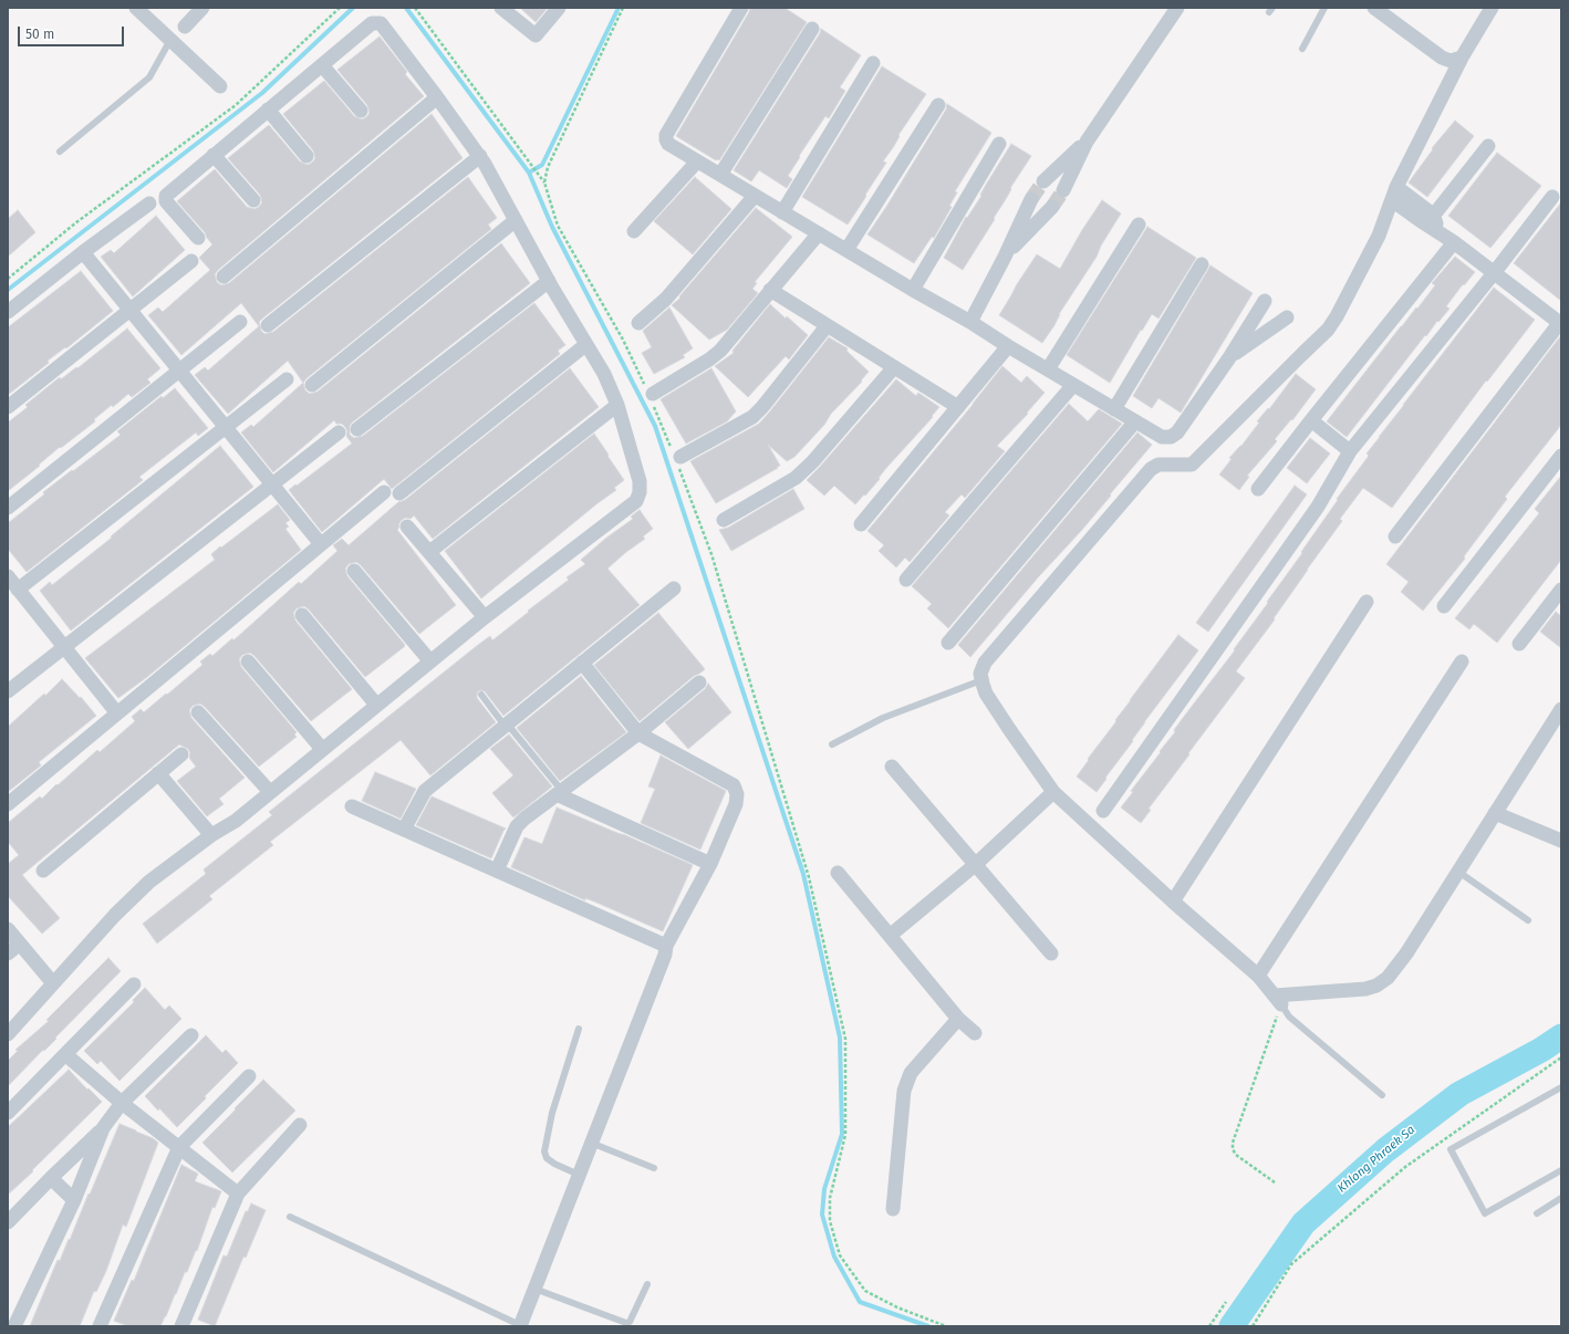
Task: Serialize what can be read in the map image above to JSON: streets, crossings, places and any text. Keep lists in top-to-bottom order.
{
  "water": ["Khlong Phraek Sa"],
  "scale_bar": "50 m"
}
